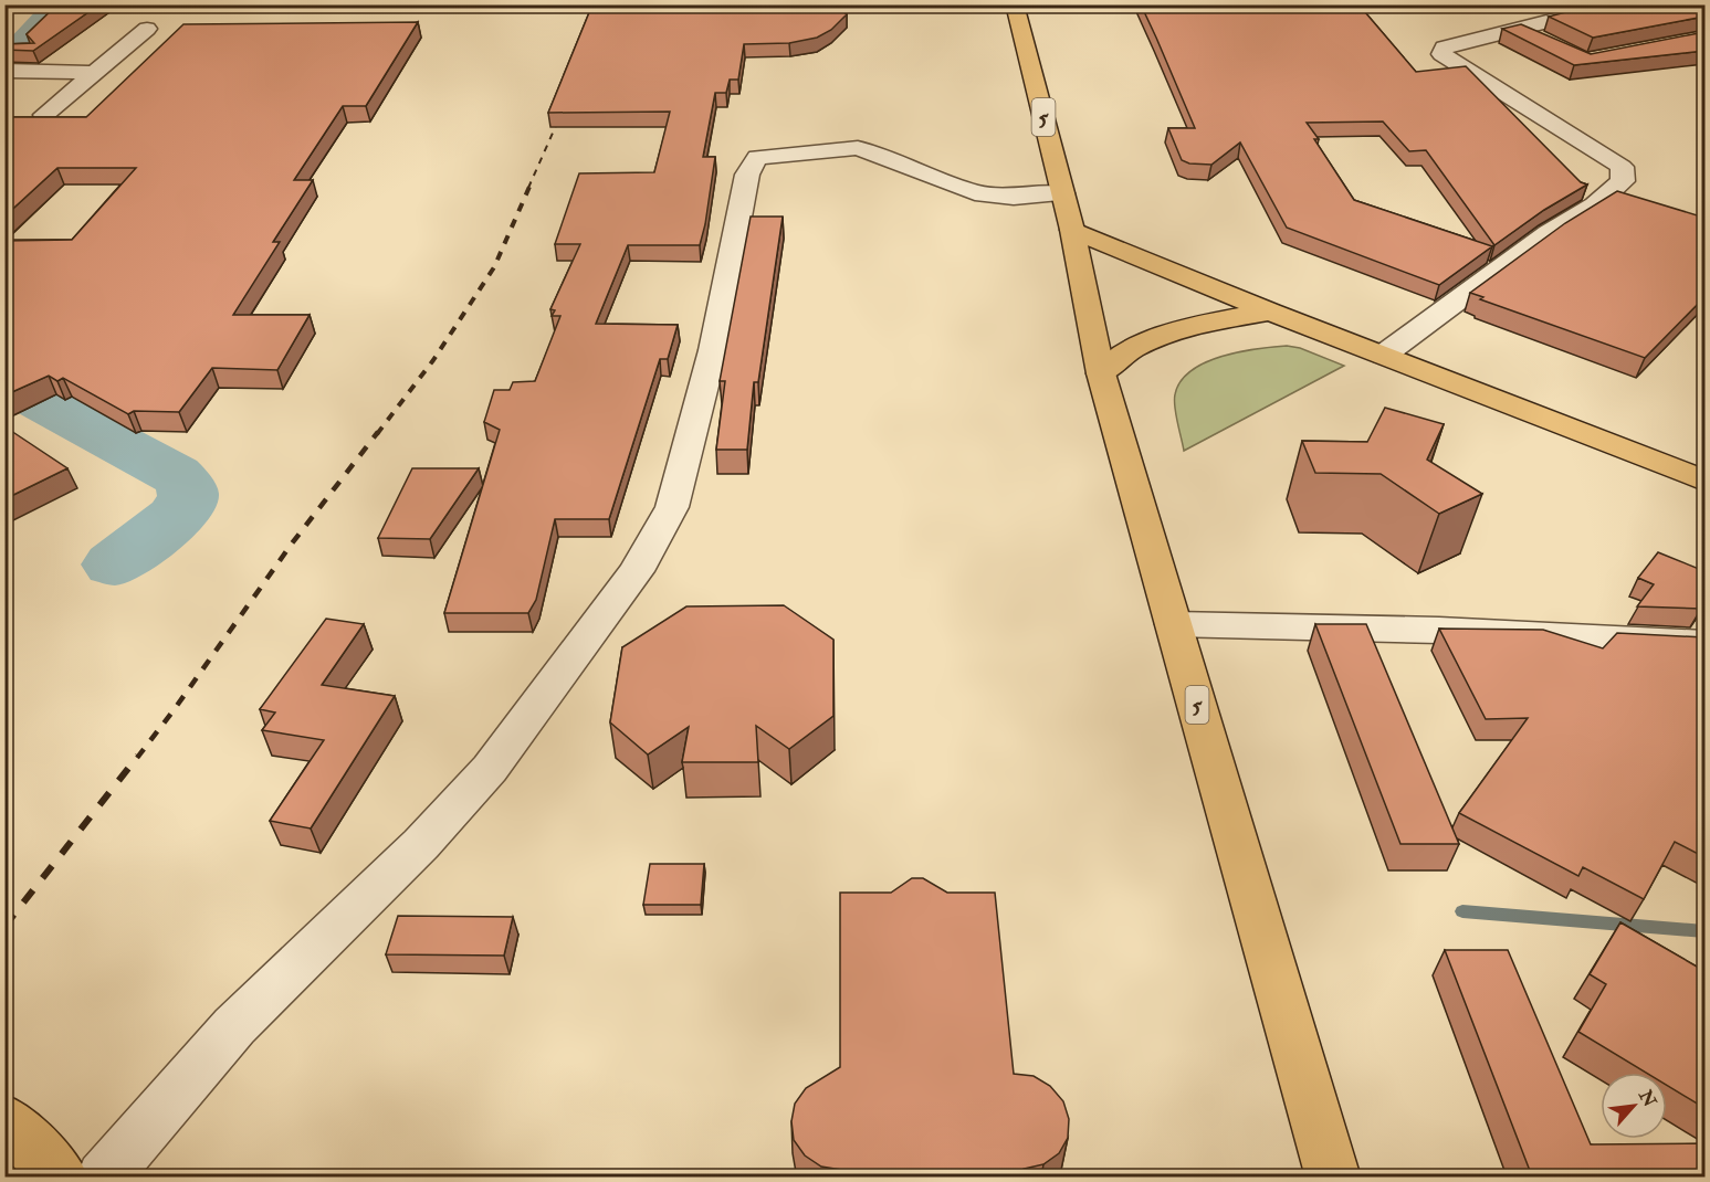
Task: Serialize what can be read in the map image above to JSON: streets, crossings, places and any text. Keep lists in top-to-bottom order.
{
  "streets": {
    "main road": ["5"]
  },
  "north": "top right"
}
